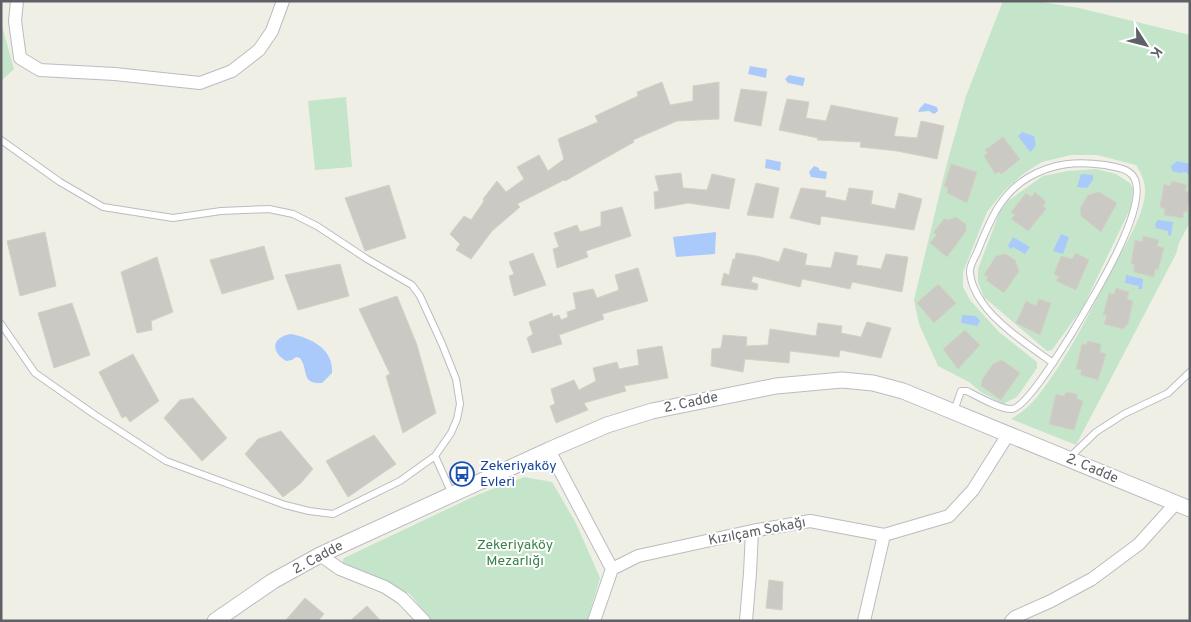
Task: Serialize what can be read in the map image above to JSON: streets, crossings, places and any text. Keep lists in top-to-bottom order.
{
  "streets": {
    "street": ["2. Cadde", "Kızılçam Sokağı"]
  },
  "crossings": [
    ["2. Cadde", "Kızılçam Sokağı"]
  ],
  "parks": ["Zekeriyaköy Mezarlığı"],
  "places": {
    "bus stop": ["Zekeriyaköy Evleri"]
  },
  "north": "bottom right"
}
